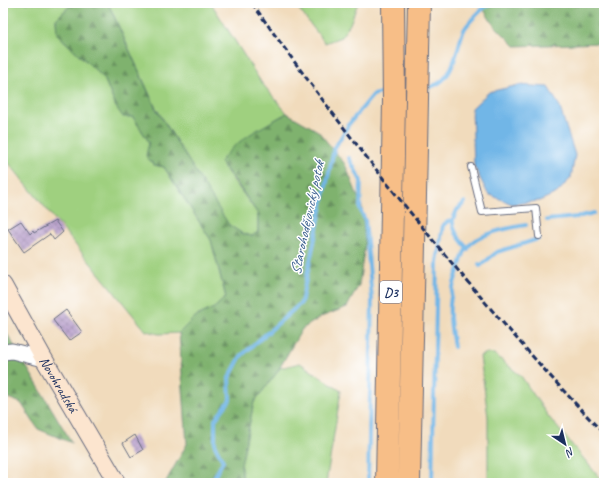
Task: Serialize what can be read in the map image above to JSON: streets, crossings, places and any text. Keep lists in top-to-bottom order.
{
  "streets": {
    "highway": ["D3"],
    "main road": ["Novohradská"]
  },
  "water": ["Starohodějovický potok"],
  "north": "bottom right"
}
